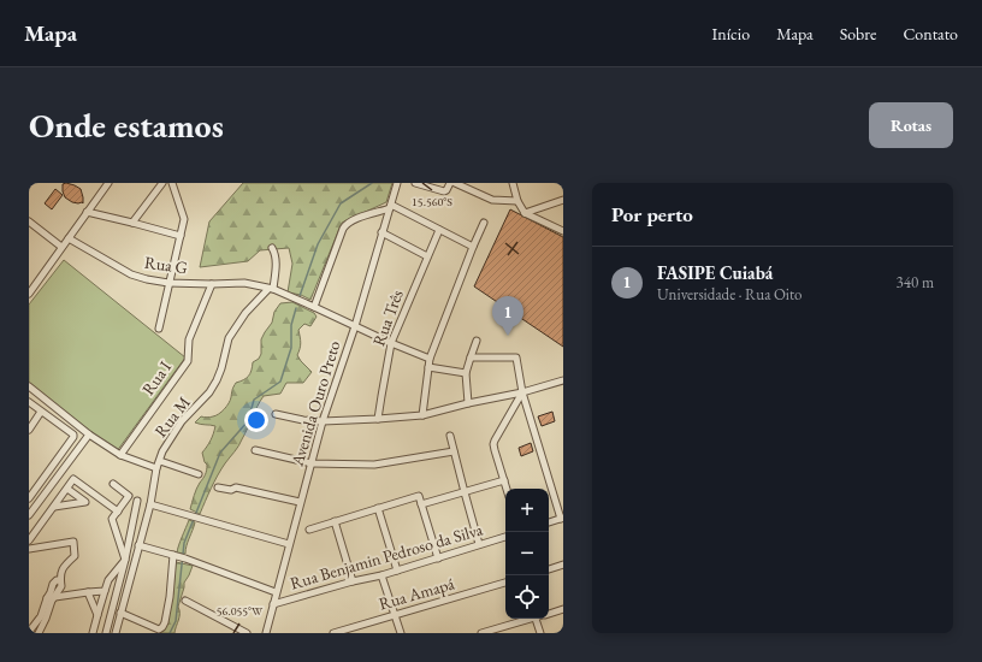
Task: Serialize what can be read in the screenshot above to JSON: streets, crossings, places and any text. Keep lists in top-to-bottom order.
{
  "streets": {
    "street": [
      "Rua G",
      "Rua Três",
      "Rua I",
      "Avenida Ouro Preto",
      "Rua M",
      "Rua Benjamin Pedroso da Silva",
      "Rua Amapá"
    ]
  },
  "crossings": [
    ["Rua G", "Rua Três"],
    ["Rua G", "Rua I"],
    ["Rua G", "Avenida Ouro Preto"],
    ["Rua G", "Rua M"],
    ["Avenida Ouro Preto", "Rua Benjamin Pedroso da Silva"]
  ],
  "page": {
    "header": "Mapa",
    "nav": [
      "Início",
      "Mapa",
      "Sobre",
      "Contato"
    ],
    "buttons": "Rotas",
    "title": "Onde estamos",
    "heading": "Por perto",
    "list": [
      {
        "mark": "1",
        "name": "FASIPE Cuiabá",
        "note": "Universidade · Rua Oito",
        "value": "340 m"
      }
    ],
    "pins": "1",
    "map_buttons": ["+", "−"]
  },
  "coordinates": ["15.560°S", "56.055°W"]
}
